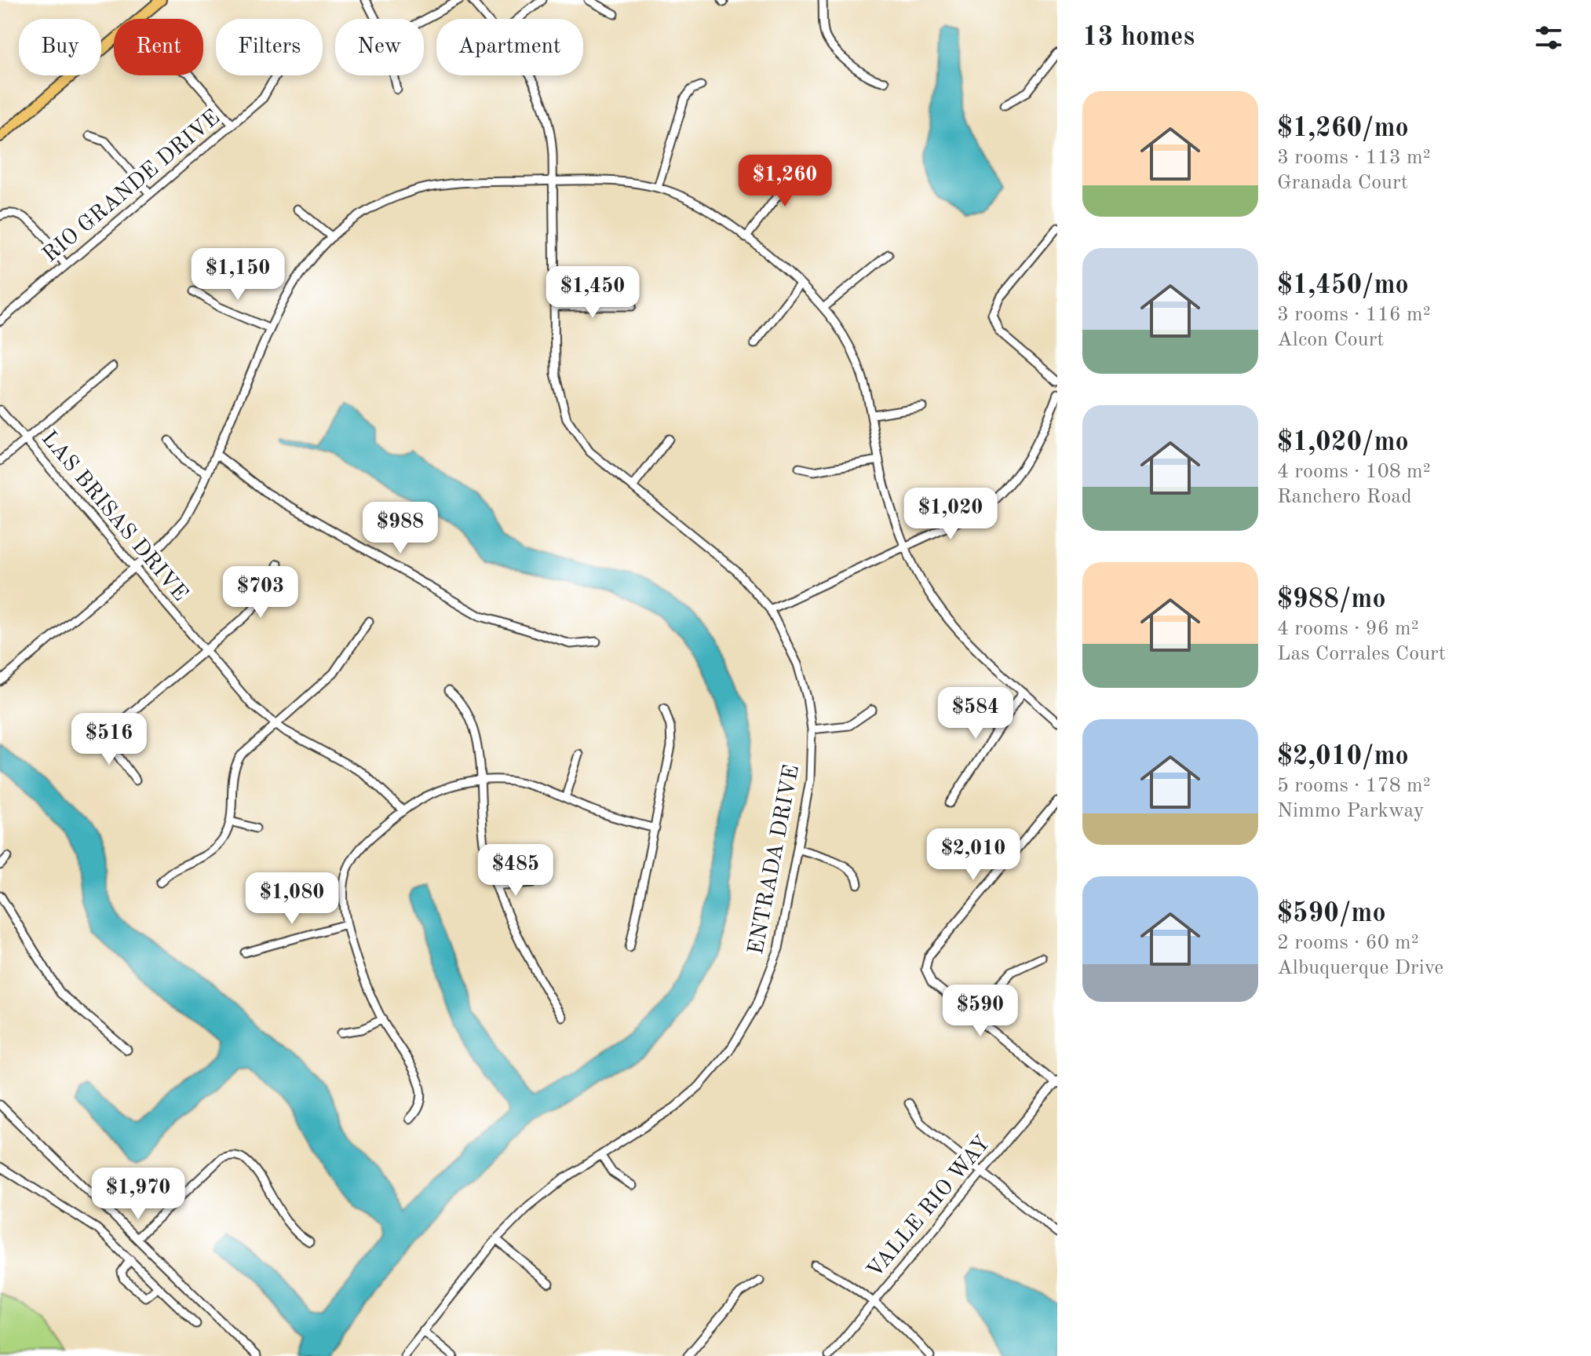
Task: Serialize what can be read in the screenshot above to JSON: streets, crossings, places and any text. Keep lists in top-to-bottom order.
{
  "streets": {
    "street": [
      "RIO GRANDE DRIVE",
      "LAS BRISAS DRIVE",
      "ENTRADA DRIVE",
      "VALLE RIO WAY"
    ]
  },
  "page": {
    "heading": "13 homes",
    "chip": [
      "Buy",
      "Rent",
      "Filters",
      "New",
      "Apartment"
    ],
    "list": [
      {
        "name": "$1,260/mo",
        "note": "3 rooms · 113 m² · Granada Court"
      },
      {
        "name": "$1,450/mo",
        "note": "3 rooms · 116 m² · Alcon Court"
      },
      {
        "name": "$1,020/mo",
        "note": "4 rooms · 108 m² · Ranchero Road"
      },
      {
        "name": "$988/mo",
        "note": "4 rooms · 96 m² · Las Corrales Court"
      },
      {
        "name": "$2,010/mo",
        "note": "5 rooms · 178 m² · Nimmo Parkway"
      },
      {
        "name": "$590/mo",
        "note": "2 rooms · 60 m² · Albuquerque Drive"
      }
    ],
    "price": [
      "$1,260",
      "$1,150",
      "$1,450",
      "$1,020",
      "$988",
      "$703",
      "$584",
      "$516",
      "$2,010",
      "$485",
      "$1,080",
      "$590",
      "$1,970"
    ]
  }
}
